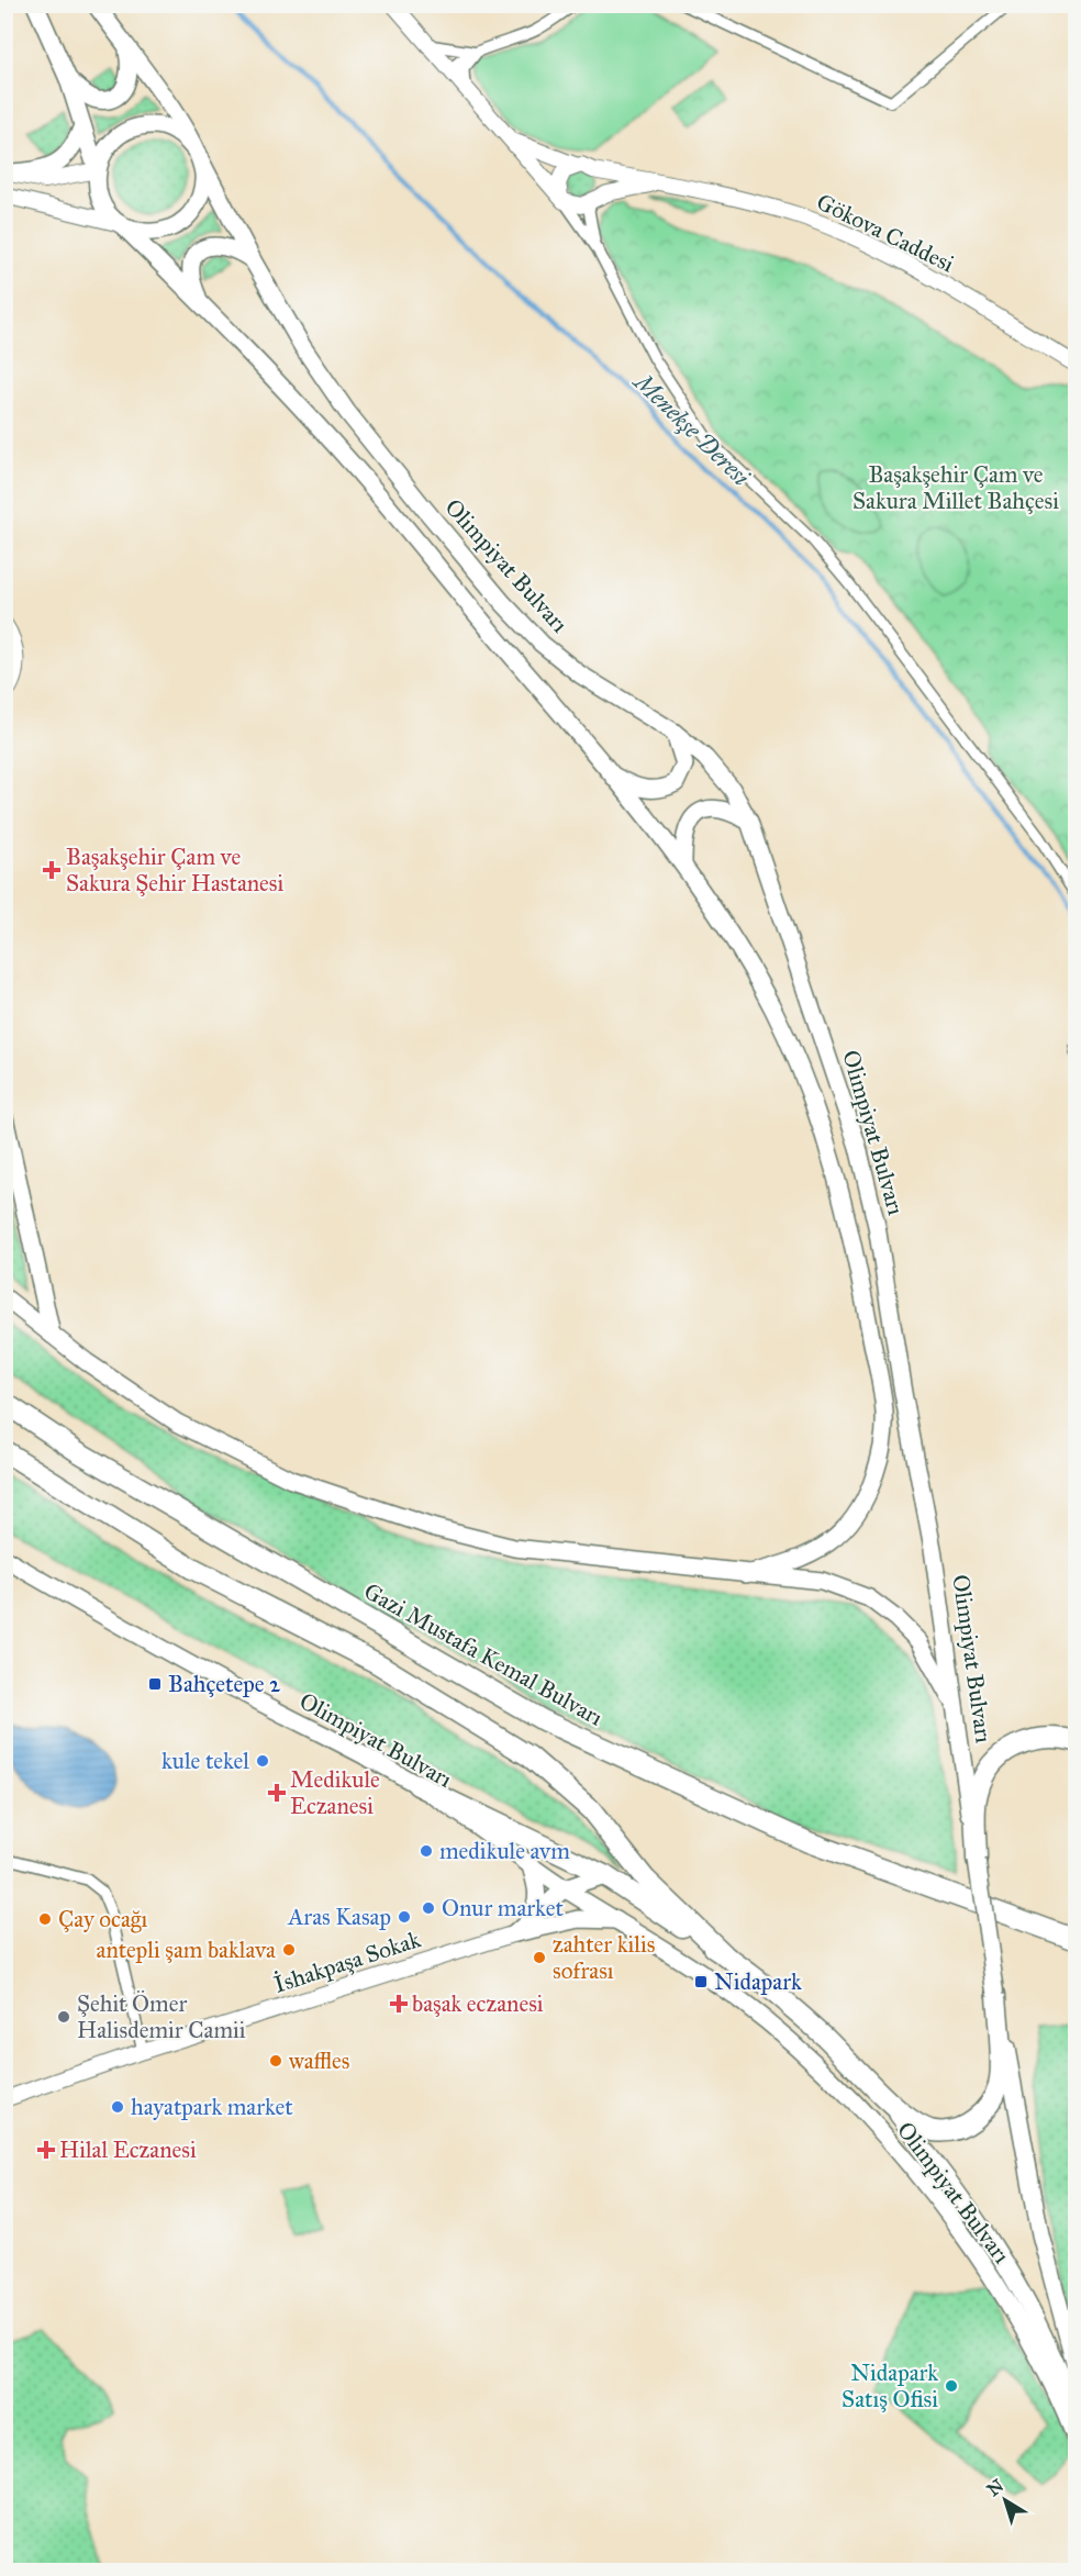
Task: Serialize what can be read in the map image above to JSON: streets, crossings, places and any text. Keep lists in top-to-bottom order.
{
  "streets": {
    "highway": ["Gazi Mustafa Kemal Bulvarı"],
    "main road": ["Olimpiyat Bulvarı"],
    "street": ["Gökova Caddesi", "İshakpaşa Sokak"]
  },
  "water": ["Menekşe Deresi"],
  "parks": ["Başakşehir Çam ve Sakura Millet Bahçesi"],
  "places": {
    "health": [
      "Başakşehir Çam ve Sakura Şehir Hastanesi",
      "Medikule Eczanesi",
      "başak eczanesi",
      "Hilal Eczanesi"
    ],
    "transit": ["Bahçetepe 2", "Nidapark"],
    "other": [
      "kule tekel",
      "medikule avm",
      "Onur market",
      "Aras Kasap",
      "Çay ocağı",
      "antepli şam baklava",
      "zahter kilis sofrası",
      "Şehit Ömer Halisdemir Camii",
      "waffles",
      "hayatpark market",
      "Nidapark Satış Ofisi"
    ]
  },
  "north": "top left"
}
